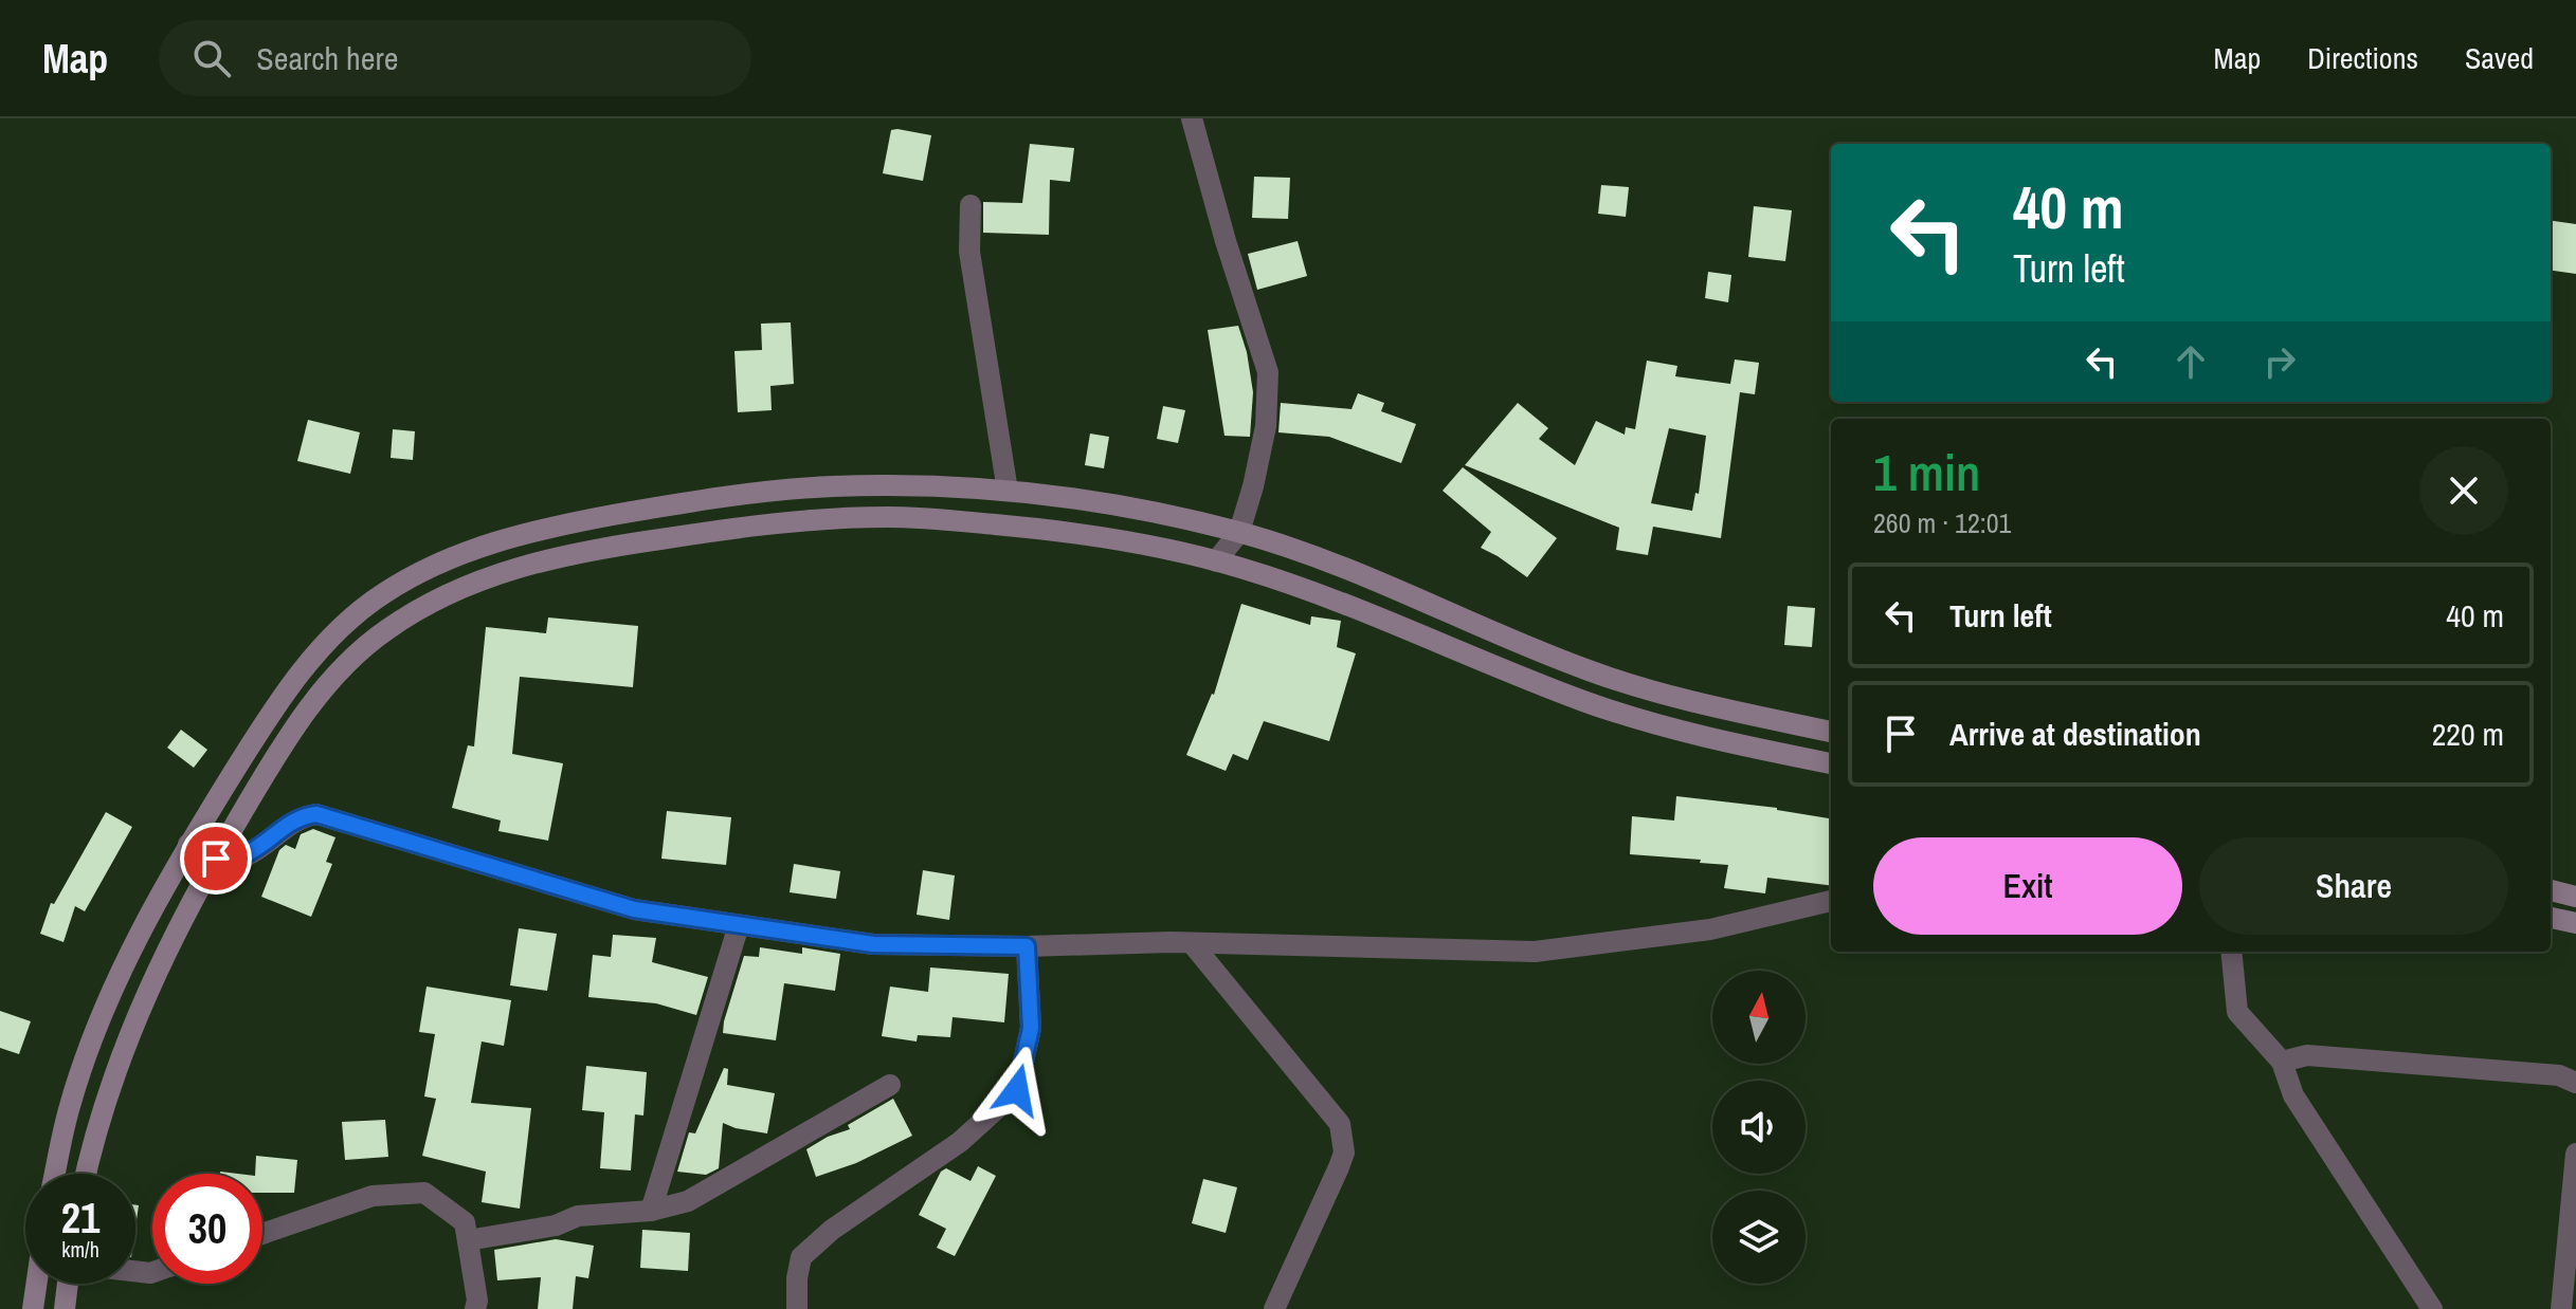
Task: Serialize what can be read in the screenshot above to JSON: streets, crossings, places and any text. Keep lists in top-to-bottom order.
{
  "north": "top",
  "page": {
    "header": "Map",
    "search": "Search here",
    "nav": ["Map", "Directions", "Saved"],
    "turn": ["40 m", "Turn left"],
    "heading": ["1 min", "260 m · 12:01"],
    "list": [
      {
        "name": "Turn left",
        "value": "40 m"
      },
      {
        "name": "Arrive at destination",
        "value": "220 m"
      }
    ],
    "buttons": ["Exit", "Share"],
    "speed": "21 km/h",
    "limit": "30"
  }
}
